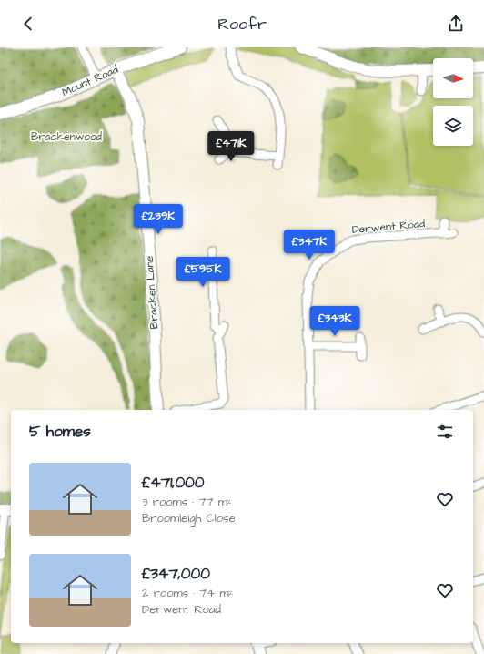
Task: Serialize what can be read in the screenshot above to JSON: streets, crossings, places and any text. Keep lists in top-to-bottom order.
{
  "streets": {
    "main road": ["Mount Road", "Bracken Lane"],
    "street": ["Derwent Road"]
  },
  "crossings": [
    ["Mount Road", "Bracken Lane"]
  ],
  "parks": ["Brackenwood"],
  "north": "right",
  "page": {
    "header": "Roofr",
    "price": [
      "£471K",
      "£239K",
      "£347K",
      "£595K",
      "£343K"
    ],
    "heading": "5 homes",
    "list": [
      {
        "name": "£471,000",
        "note": "3 rooms · 77 m² · Broomleigh Close"
      },
      {
        "name": "£347,000",
        "note": "2 rooms · 74 m² · Derwent Road"
      }
    ]
  }
}
